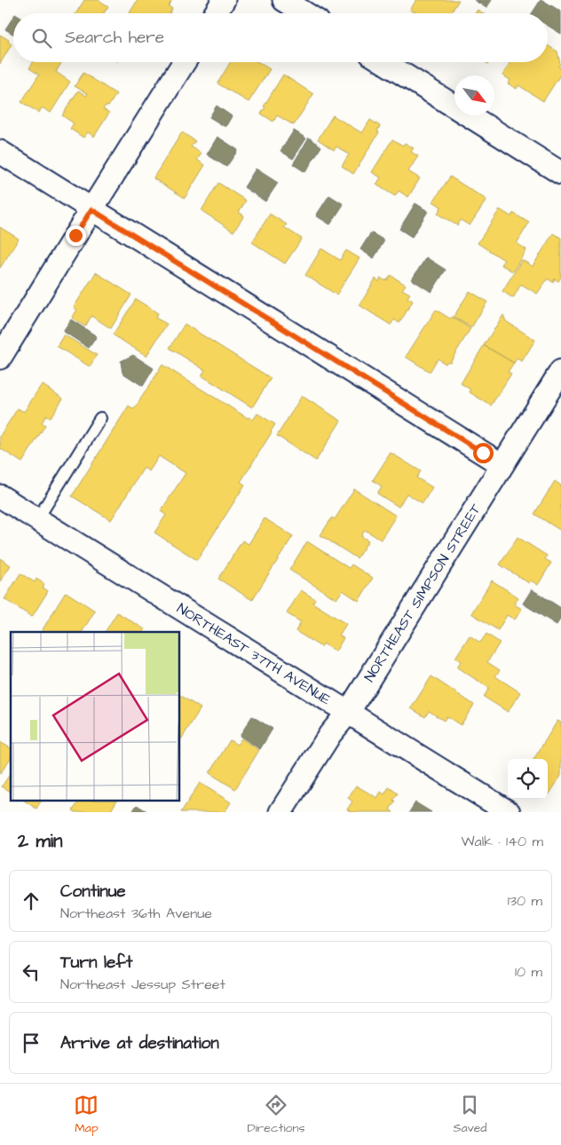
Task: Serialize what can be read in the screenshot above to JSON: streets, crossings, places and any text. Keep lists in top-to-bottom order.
{
  "streets": {
    "street": ["NORTHEAST SIMPSON STREET", "NORTHEAST 37TH AVENUE"]
  },
  "crossings": [
    ["NORTHEAST SIMPSON STREET", "NORTHEAST 37TH AVENUE"]
  ],
  "north": "bottom right",
  "page": {
    "search": "Search here",
    "heading": ["2 min", "Walk · 140 m"],
    "list": [
      ["Continue", "Northeast 36th Avenue", "130 m"],
      ["Turn left", "Northeast Jessup Street", "10 m"],
      "Arrive at destination"
    ],
    "nav": ["Map", "Directions", "Saved"]
  }
}
